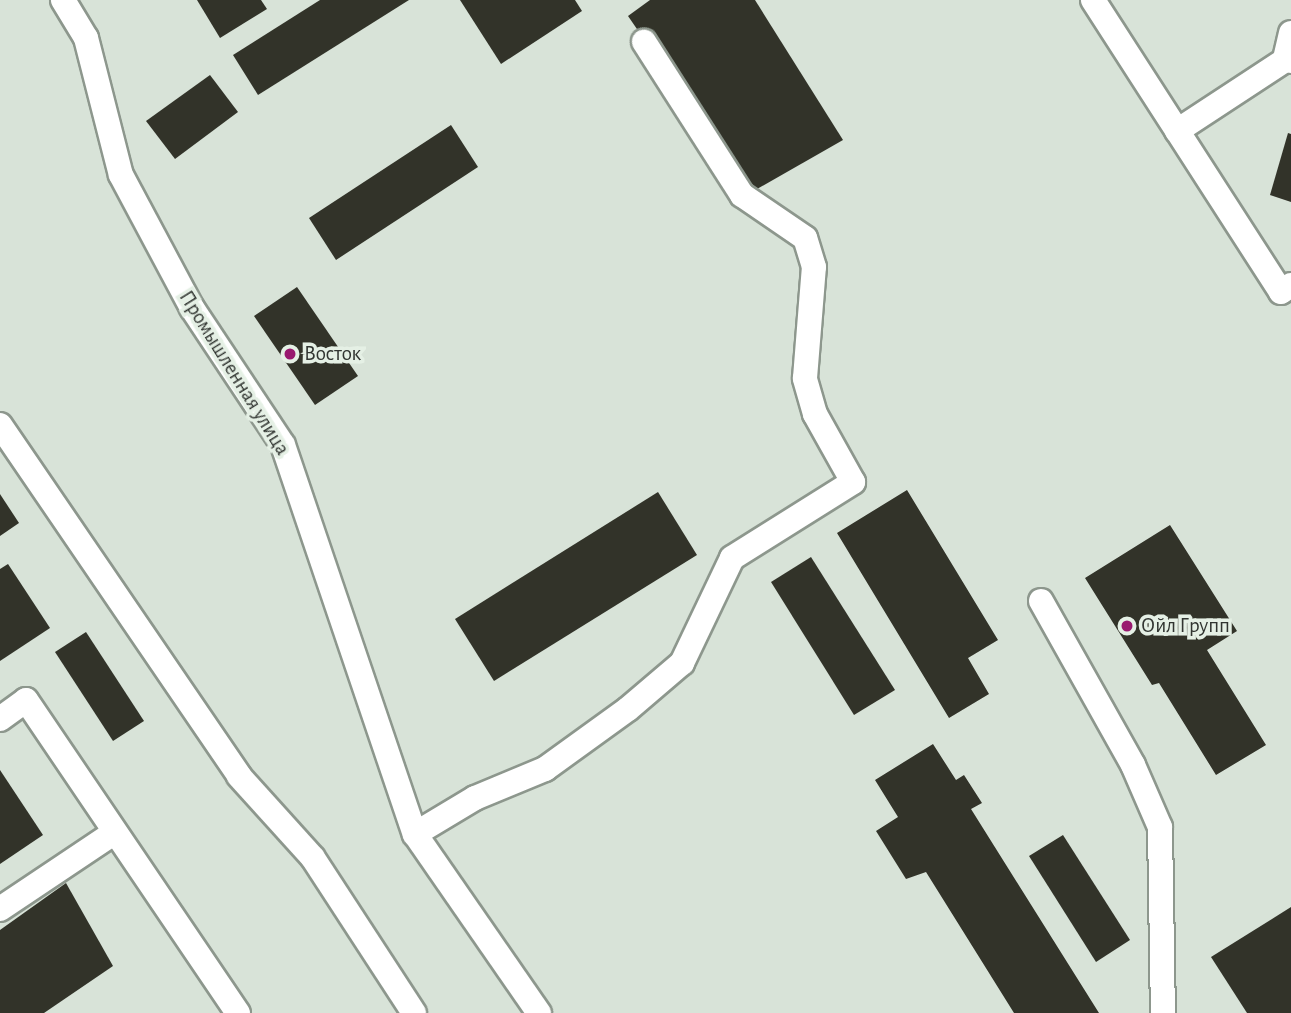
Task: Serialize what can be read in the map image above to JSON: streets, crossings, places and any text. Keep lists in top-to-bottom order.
{
  "streets": {
    "street": ["Промышленная улица"]
  },
  "places": ["Восток", "Ойл Групп"]
}
